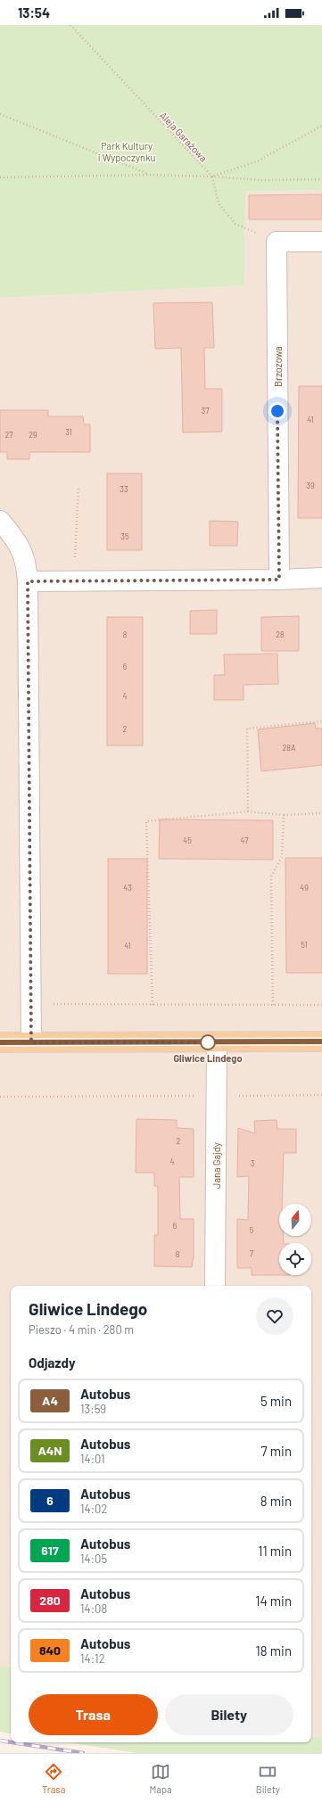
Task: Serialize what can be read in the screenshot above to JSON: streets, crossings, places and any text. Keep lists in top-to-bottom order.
{
  "streets": {
    "street": ["Brzozowa", "Jana Gajdy"],
    "path": ["Aleja Garażowa"]
  },
  "parks": ["Park Kultury i Wypoczynku"],
  "places": ["Gliwice Lindego"],
  "lines": ["bus line A4"],
  "house_numbers": [
    "37",
    "41",
    "31",
    "27",
    "29",
    "39",
    "33",
    "35",
    "8",
    "28",
    "6",
    "4",
    "2",
    "28A",
    "45",
    "47",
    "43",
    "49",
    "51",
    "41",
    "2",
    "4",
    "3",
    "6",
    "5",
    "7",
    "8"
  ],
  "north": "top",
  "page": {
    "status": "13:54",
    "heading": [
      ["Gliwice Lindego", "Pieszo · 4 min · 280 m"],
      "Odjazdy"
    ],
    "list": [
      {
        "mark": "A4",
        "name": "Autobus",
        "note": "13:59",
        "value": "5 min"
      },
      {
        "mark": "A4N",
        "name": "Autobus",
        "note": "14:01",
        "value": "7 min"
      },
      {
        "mark": "6",
        "name": "Autobus",
        "note": "14:02",
        "value": "8 min"
      },
      {
        "mark": "617",
        "name": "Autobus",
        "note": "14:05",
        "value": "11 min"
      },
      {
        "mark": "280",
        "name": "Autobus",
        "note": "14:08",
        "value": "14 min"
      },
      {
        "mark": "840",
        "name": "Autobus",
        "note": "14:12",
        "value": "18 min"
      }
    ],
    "buttons": ["Trasa", "Bilety"],
    "tabs": ["Trasa", "Mapa", "Bilety"]
  }
}
